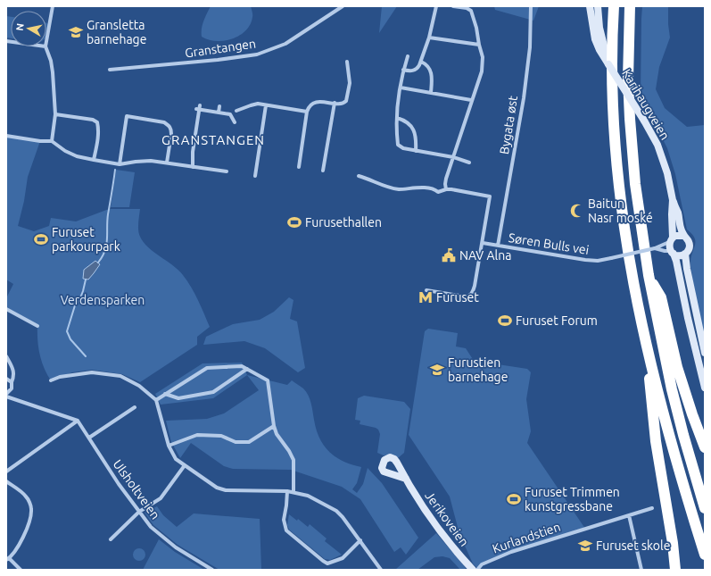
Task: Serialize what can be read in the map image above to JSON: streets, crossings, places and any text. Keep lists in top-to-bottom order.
{
  "streets": {
    "main road": ["Karihaugveien", "Jerikoveien"],
    "street": [
      "Granstangen",
      "Bygata øst",
      "Søren Bulls vei",
      "Ulsholtveien",
      "Kurlandstien"
    ]
  },
  "crossings": [
    ["Karihaugveien", "Søren Bulls vei"],
    ["Bygata øst", "Søren Bulls vei"]
  ],
  "districts": ["GRANSTANGEN"],
  "parks": ["Verdensparken"],
  "places": {
    "school or university": ["Gransletta barnehage", "Furustien barnehage", "Furuset skole"],
    "mosque": ["Baitun Nasr moské"],
    "sports": [
      "Furusethallen",
      "Furuset parkourpark",
      "Furuset Forum",
      "Furuset Trimmen kunstgressbane"
    ],
    "public building": ["NAV Alna"],
    "metro station": ["Furuset"]
  },
  "north": "left"
}
